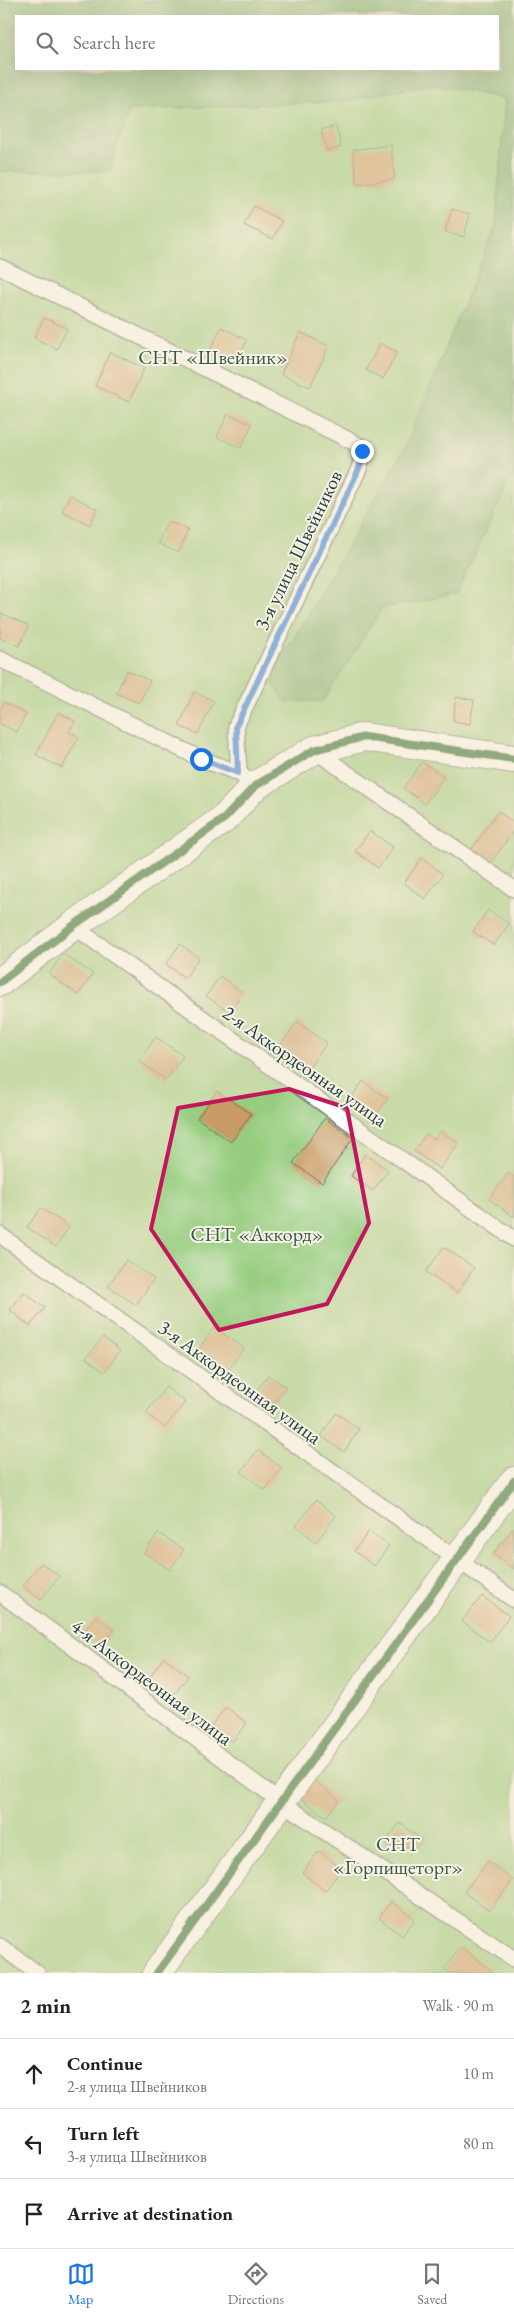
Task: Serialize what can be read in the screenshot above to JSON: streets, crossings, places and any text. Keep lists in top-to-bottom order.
{
  "streets": {
    "lane": [
      "3-я улица Швейников",
      "2-я Аккордеонная улица",
      "3-я Аккордеонная улица",
      "4-я Аккордеонная улица"
    ]
  },
  "parks": ["СНТ «Швейник»", "СНТ «Аккорд»", "СНТ «Горпищеторг»"],
  "page": {
    "search": "Search here",
    "heading": ["2 min", "Walk · 90 m"],
    "list": [
      ["Continue", "2-я улица Швейников", "10 m"],
      ["Turn left", "3-я улица Швейников", "80 m"],
      "Arrive at destination"
    ],
    "nav": ["Map", "Directions", "Saved"]
  }
}
